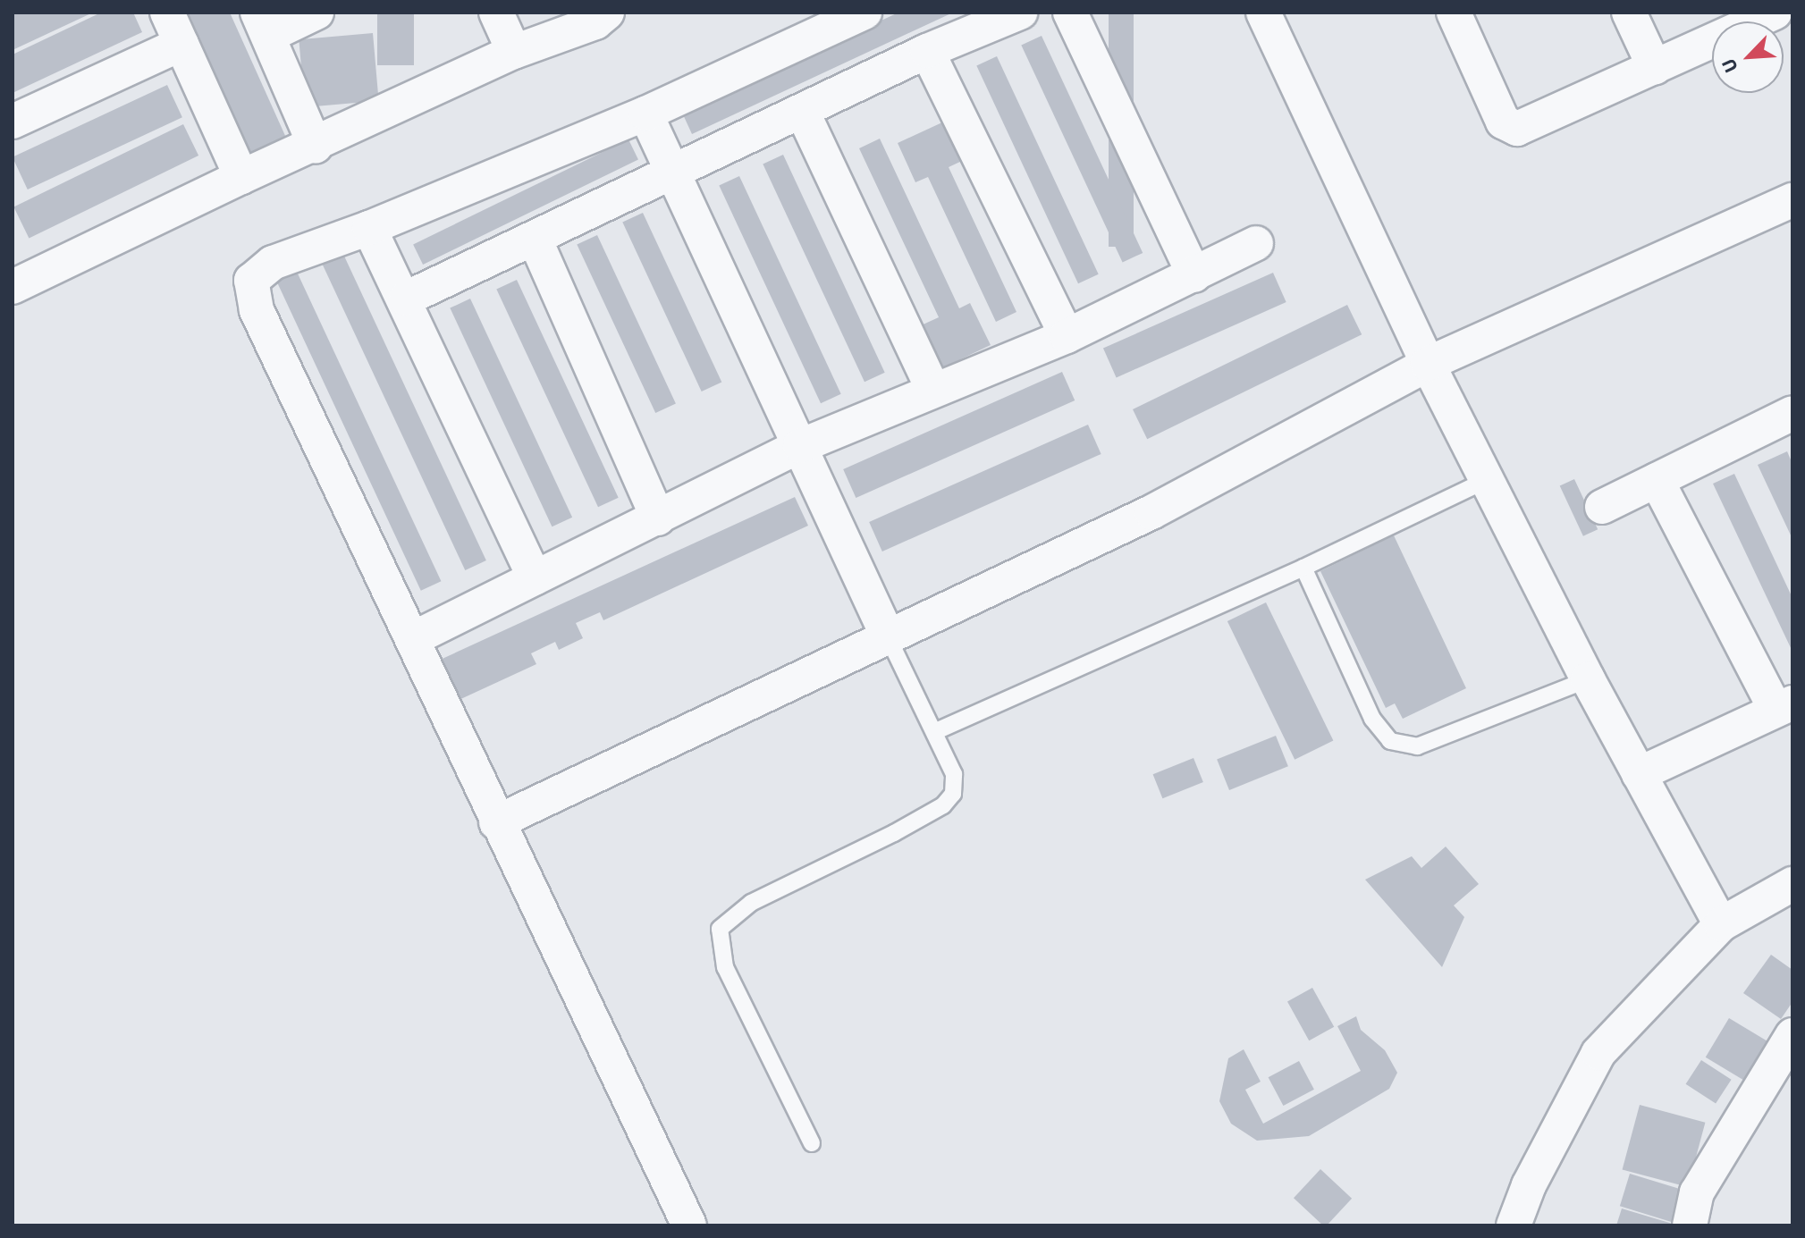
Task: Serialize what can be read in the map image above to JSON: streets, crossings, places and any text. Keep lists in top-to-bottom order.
{
  "north": "bottom left"
}
